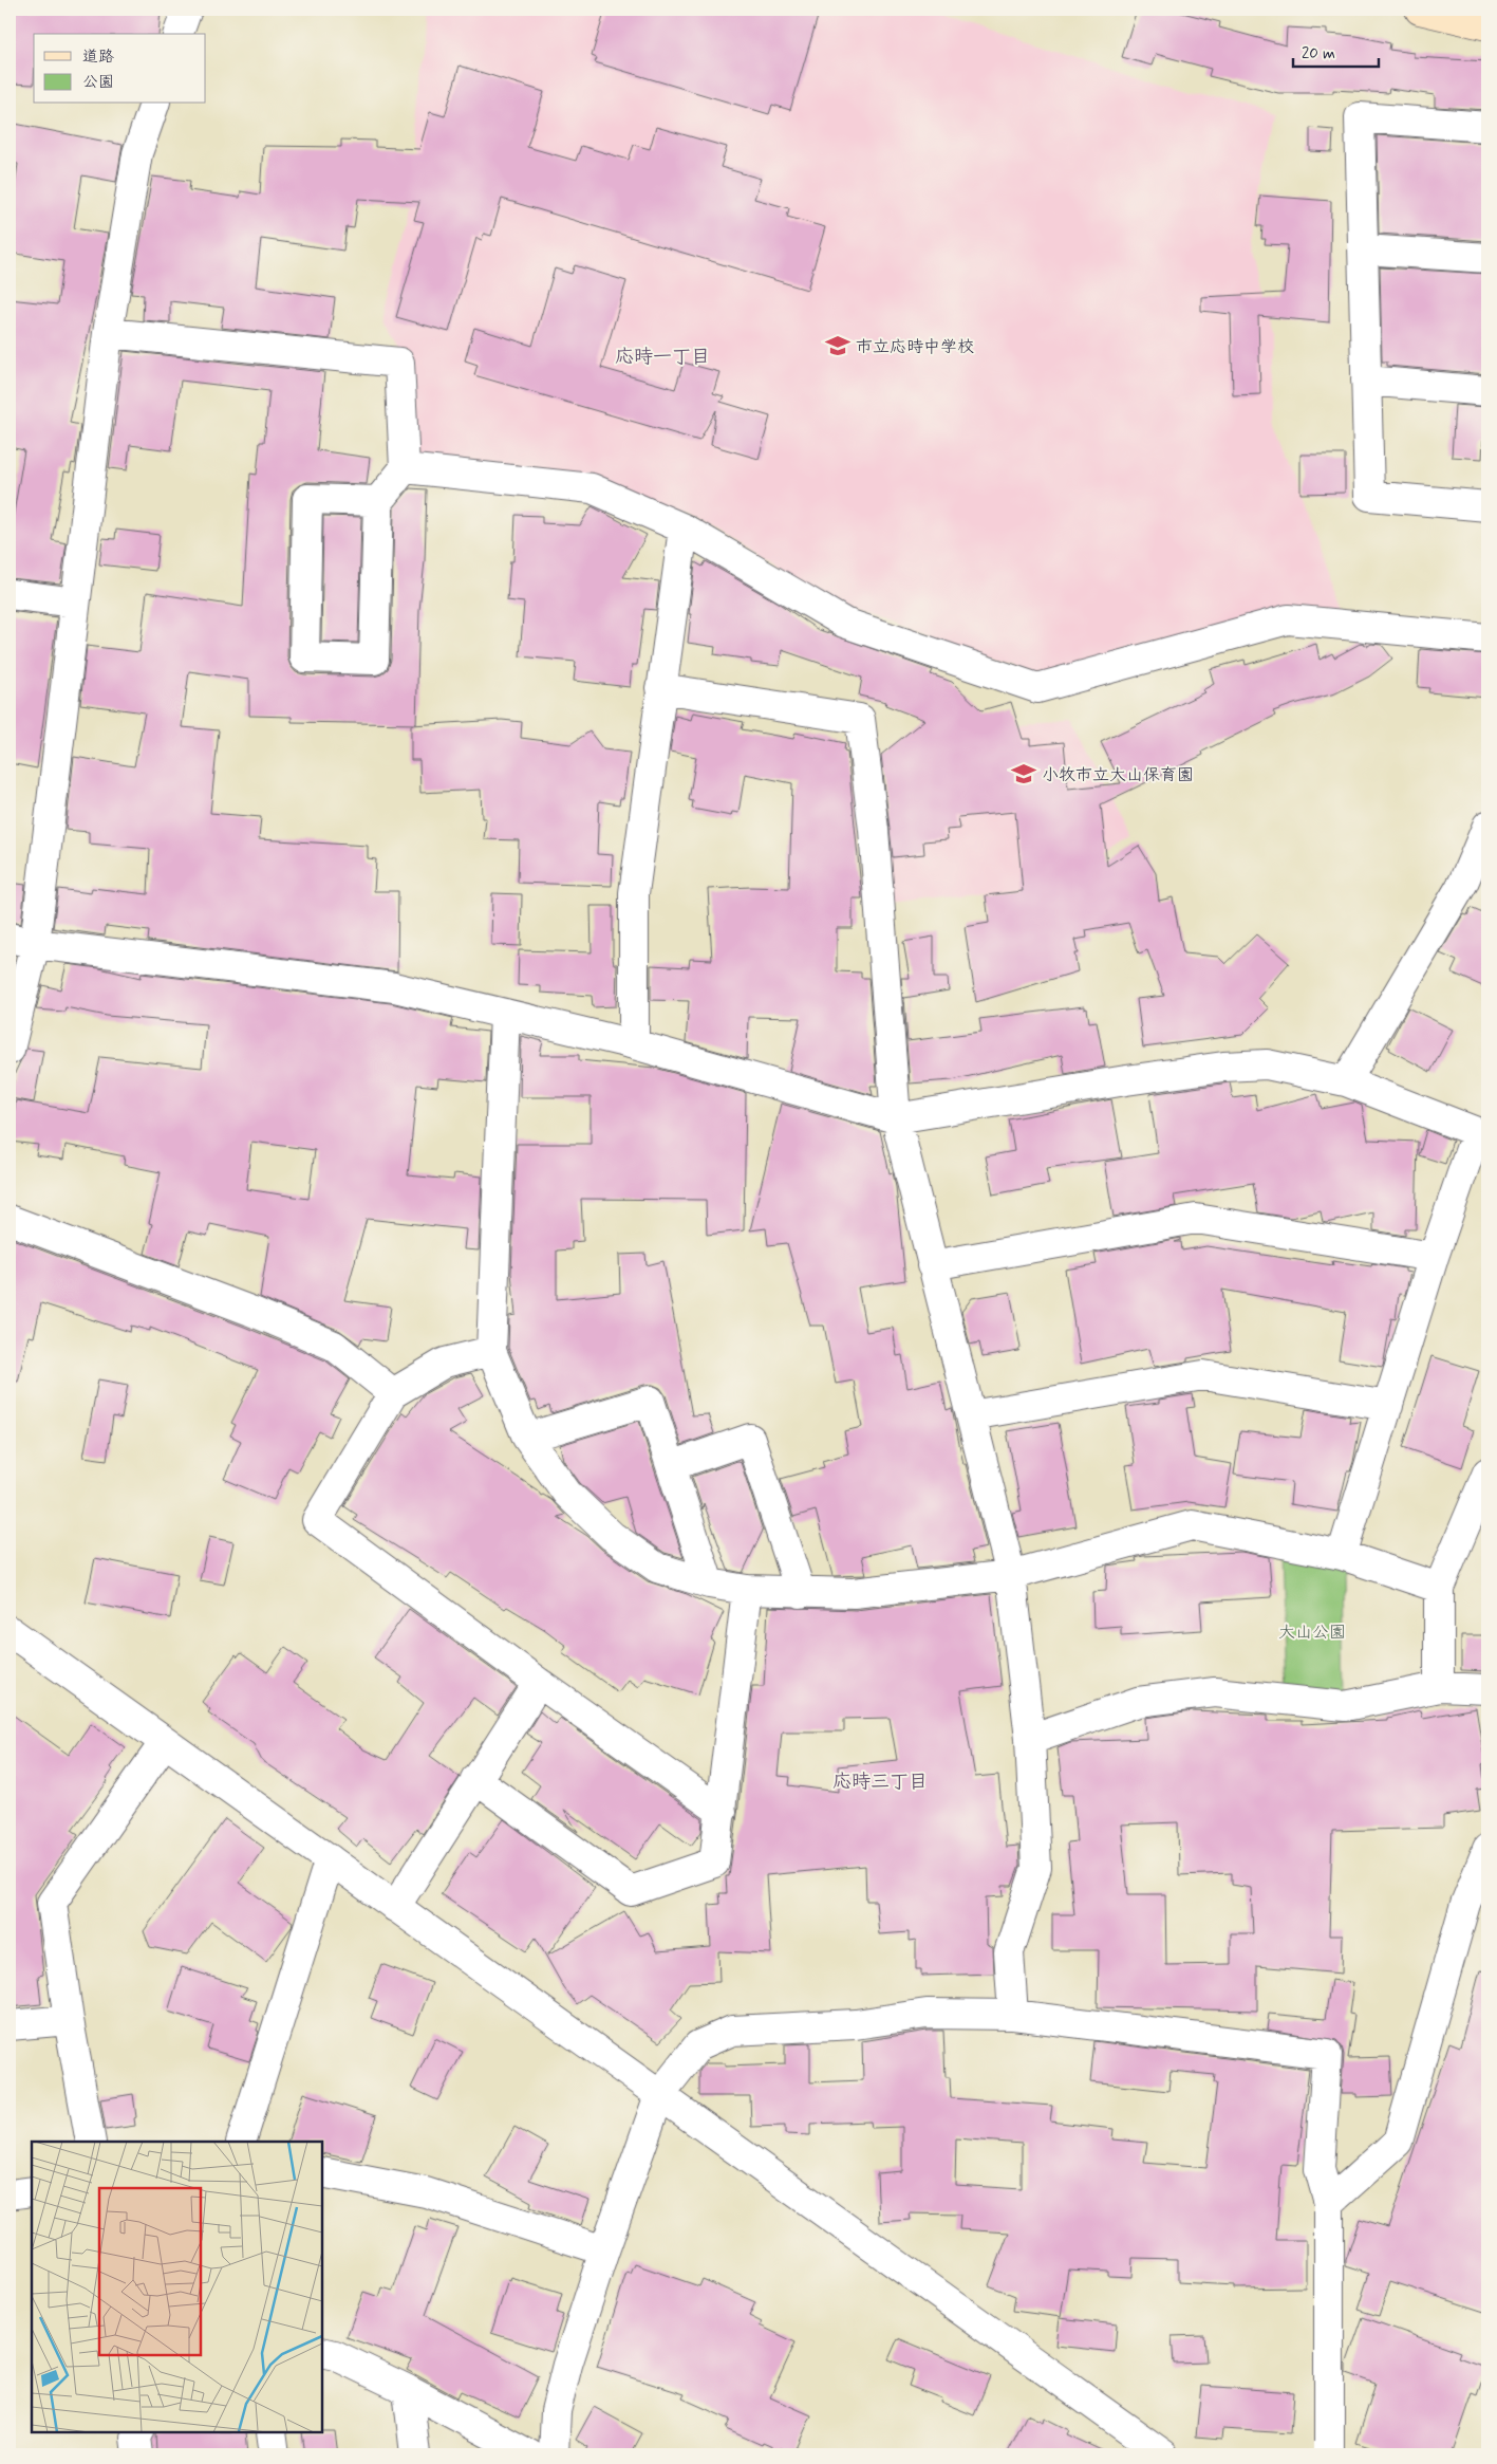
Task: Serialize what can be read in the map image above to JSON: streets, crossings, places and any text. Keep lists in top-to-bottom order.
{
  "districts": ["応時一丁目", "応時三丁目"],
  "parks": ["大山公園"],
  "places": {
    "school or university": ["市立応時中学校", "小牧市立大山保育園"]
  },
  "legend": ["道路", "公園"],
  "scale_bar": "20 m"
}
